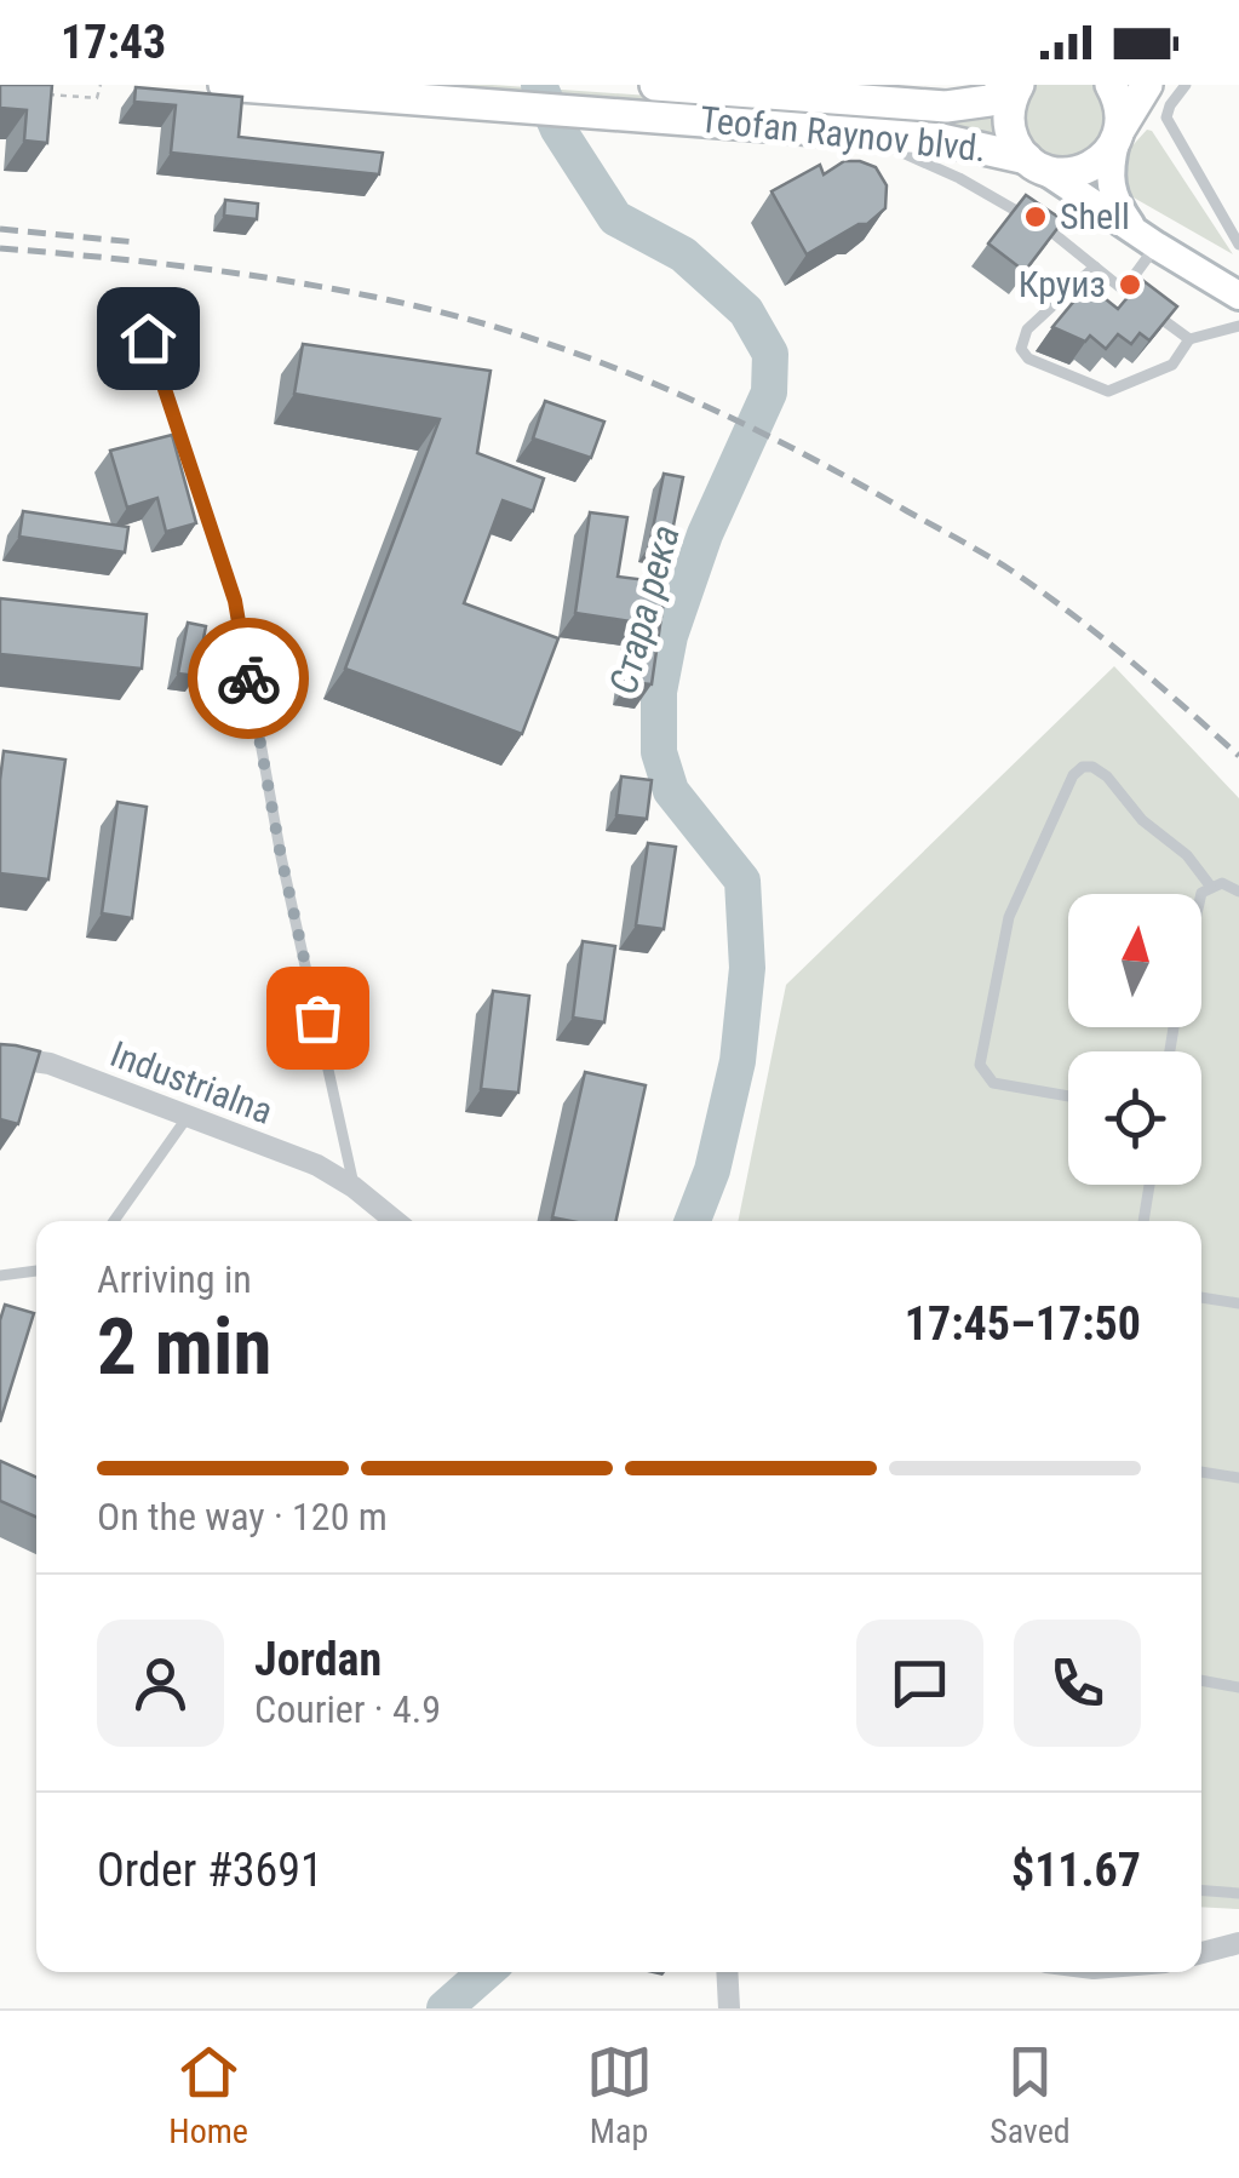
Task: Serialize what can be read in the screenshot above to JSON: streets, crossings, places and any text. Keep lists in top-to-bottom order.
{
  "streets": {
    "main road": ["Teofan Raynov blvd."],
    "street": ["Industrialna"]
  },
  "water": ["Стара река"],
  "places": ["Shell", "Круиз"],
  "north": "top",
  "page": {
    "status": "17:43",
    "heading": ["2 min", "Arriving in", "17:45–17:50"],
    "panel": [
      "Jordan",
      "Courier · 4.9",
      "Order #3691",
      "$11.67"
    ],
    "bar": "On the way · 120 m",
    "tabs": ["Home", "Map", "Saved"]
  }
}
